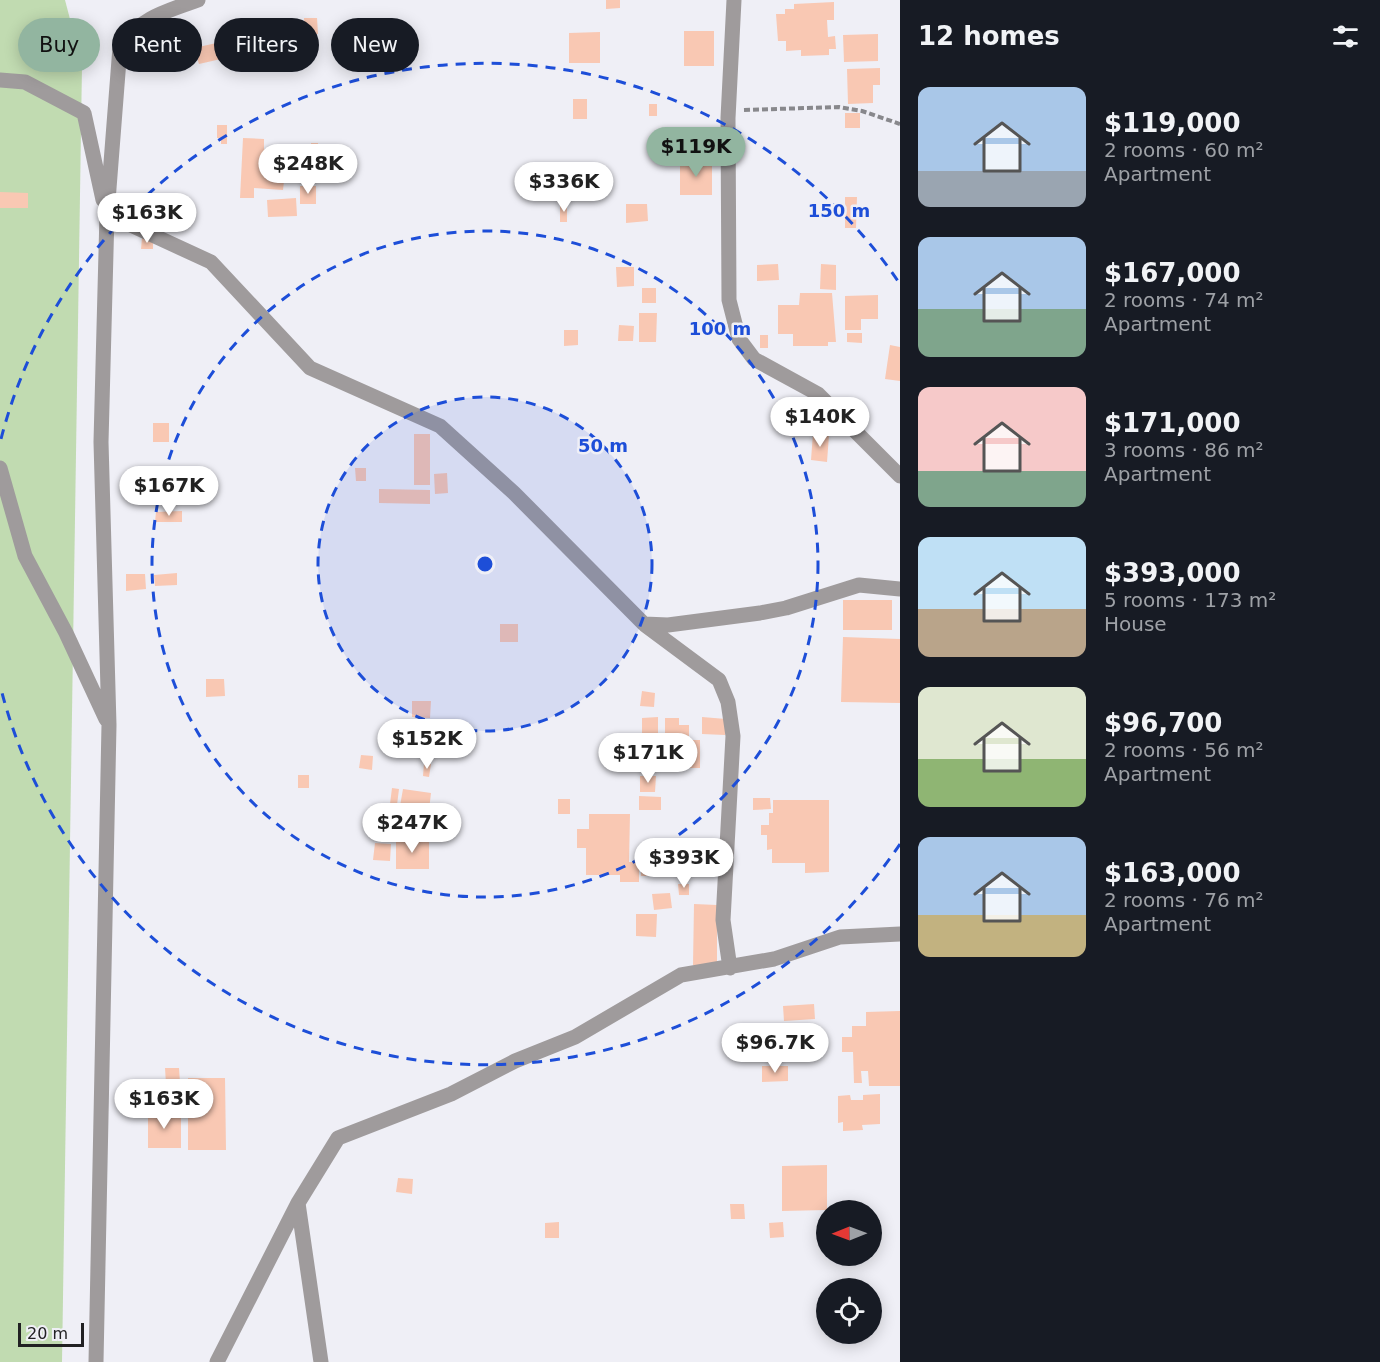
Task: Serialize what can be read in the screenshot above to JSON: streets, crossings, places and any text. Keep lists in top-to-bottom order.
{
  "scale_bar": "20 m",
  "north": "left",
  "page": {
    "heading": "12 homes",
    "chip": [
      "Buy",
      "Rent",
      "Filters",
      "New"
    ],
    "list": [
      {
        "name": "$119,000",
        "note": "2 rooms · 60 m² · Apartment"
      },
      {
        "name": "$167,000",
        "note": "2 rooms · 74 m² · Apartment"
      },
      {
        "name": "$171,000",
        "note": "3 rooms · 86 m² · Apartment"
      },
      {
        "name": "$393,000",
        "note": "5 rooms · 173 m² · House"
      },
      {
        "name": "$96,700",
        "note": "2 rooms · 56 m² · Apartment"
      },
      {
        "name": "$163,000",
        "note": "2 rooms · 76 m² · Apartment"
      }
    ],
    "price": [
      "$119K",
      "$248K",
      "$336K",
      "$163K",
      "$140K",
      "$167K",
      "$152K",
      "$171K",
      "$247K",
      "$393K",
      "$96.7K",
      "$163K"
    ],
    "scale": "20 m"
  },
  "rings": ["150 m", "100 m", "50 m"]
}
